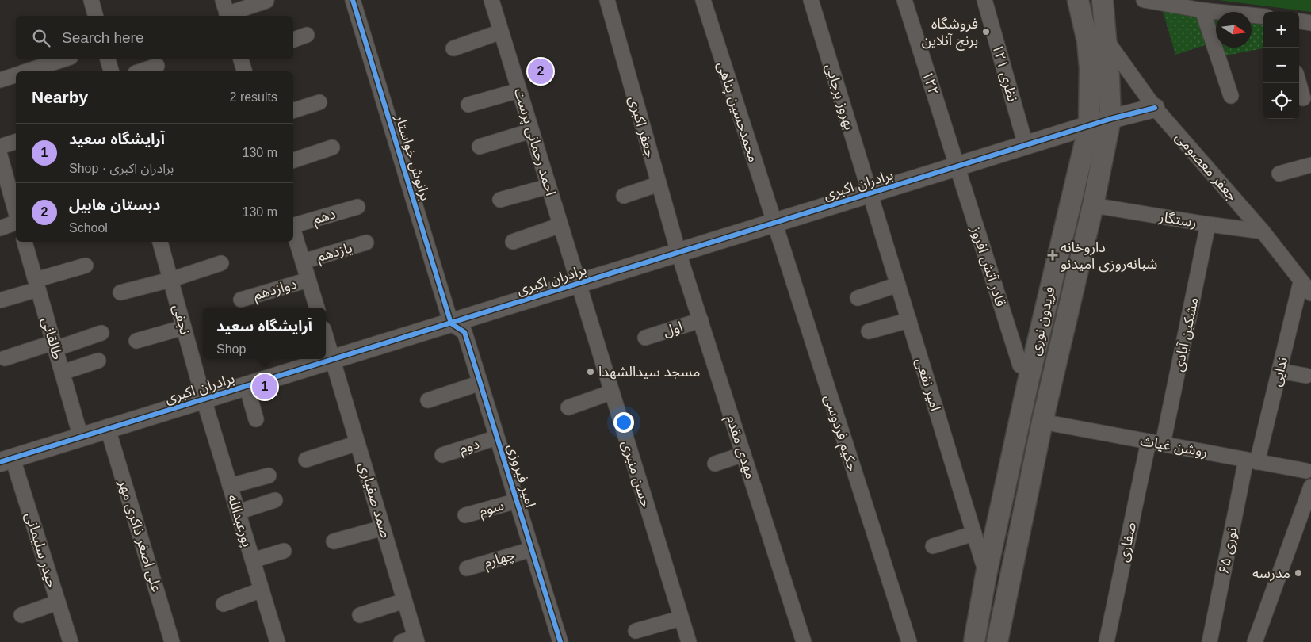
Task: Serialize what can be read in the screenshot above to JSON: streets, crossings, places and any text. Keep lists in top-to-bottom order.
{
  "streets": {
    "main road": ["فریدون نوری"],
    "street": [
      "نظری ۱۲۱",
      "۱۲۲",
      "بهروز برجایی",
      "محمدحسین پناهی",
      "جعفر اکبری",
      "احمد رحمانی پرست",
      "برانوش خواستار",
      "جعفر معصومی",
      "برادران اکبری",
      "دهم",
      "رستگار",
      "یازدهم",
      "قادر آتش افروز",
      "دوازدهم",
      "نجفی",
      "اول",
      "مشکین آبادی",
      "طالقانی",
      "ندایی",
      "امیر نفعی",
      "حکیم فردوسی",
      "دوم",
      "روشن غیاث",
      "مهدی مقدم",
      "حسن منیری",
      "امیر فیروزی",
      "صمد صفیاری",
      "سوم",
      "پورعبدالله",
      "علی اصغر ذاکری مهر",
      "صفاری",
      "حیدر سلیمانی",
      "نوری ۶۵",
      "چهارم"
    ]
  },
  "crossings": [
    ["نظری ۱۲۱", "برادران اکبری"],
    ["۱۲۲", "برادران اکبری"],
    ["۱۲۲", "قادر آتش افروز"],
    ["بهروز برجایی", "برادران اکبری"],
    ["بهروز برجایی", "امیر نفعی"],
    ["محمدحسین پناهی", "برادران اکبری"],
    ["محمدحسین پناهی", "حکیم فردوسی"],
    ["جعفر اکبری", "برادران اکبری"],
    ["جعفر اکبری", "مهدی مقدم"],
    ["احمد رحمانی پرست", "برادران اکبری"],
    ["احمد رحمانی پرست", "حسن منیری"],
    ["برانوش خواستار", "برادران اکبری"],
    ["برانوش خواستار", "امیر فیروزی"],
    ["جعفر معصومی", "برادران اکبری"],
    ["جعفر معصومی", "رستگار"],
    ["جعفر معصومی", "فریدون نوری"],
    ["جعفر معصومی", "ندایی"],
    ["برادران اکبری", "قادر آتش افروز"],
    ["برادران اکبری", "نجفی"],
    ["برادران اکبری", "فریدون نوری"],
    ["برادران اکبری", "طالقانی"],
    ["برادران اکبری", "امیر نفعی"],
    ["برادران اکبری", "حکیم فردوسی"],
    ["برادران اکبری", "مهدی مقدم"],
    ["برادران اکبری", "حسن منیری"],
    ["برادران اکبری", "امیر فیروزی"],
    ["برادران اکبری", "صمد صفیاری"],
    ["برادران اکبری", "پورعبدالله"],
    ["برادران اکبری", "علی اصغر ذاکری مهر"],
    ["برادران اکبری", "حیدر سلیمانی"],
    ["رستگار", "فریدون نوری"],
    ["رستگار", "مشکین آبادی"],
    ["نجفی", "پورعبدالله"],
    ["فریدون نوری", "امیر نفعی"],
    ["فریدون نوری", "روشن غیاث"],
    ["اول", "مهدی مقدم"],
    ["مشکین آبادی", "روشن غیاث"],
    ["مشکین آبادی", "صفاری"],
    ["ندایی", "روشن غیاث"],
    ["ندایی", "نوری ۶۵"],
    ["دوم", "امیر فیروزی"],
    ["روشن غیاث", "صفاری"],
    ["روشن غیاث", "نوری ۶۵"],
    ["امیر فیروزی", "سوم"],
    ["امیر فیروزی", "چهارم"]
  ],
  "places": {
    "other": ["فروشگاه برنج آنلاین", "مسجد سیدالشهدا", "مدرسه"],
    "health": ["داروخانه شبانه‌روزی امیدنو"]
  },
  "north": "right",
  "page": {
    "map_buttons": ["+", "−"],
    "search": "Search here",
    "pins": ["2", "1"],
    "heading": ["Nearby", "2 results"],
    "list": [
      {
        "mark": "1",
        "name": "آرایشگاه سعید",
        "note": "Shop · برادران اکبری",
        "value": "130 m"
      },
      {
        "mark": "2",
        "name": "دبستان هابیل",
        "note": "School",
        "value": "130 m"
      }
    ],
    "popup": ["آرایشگاه سعید", "Shop"]
  }
}
